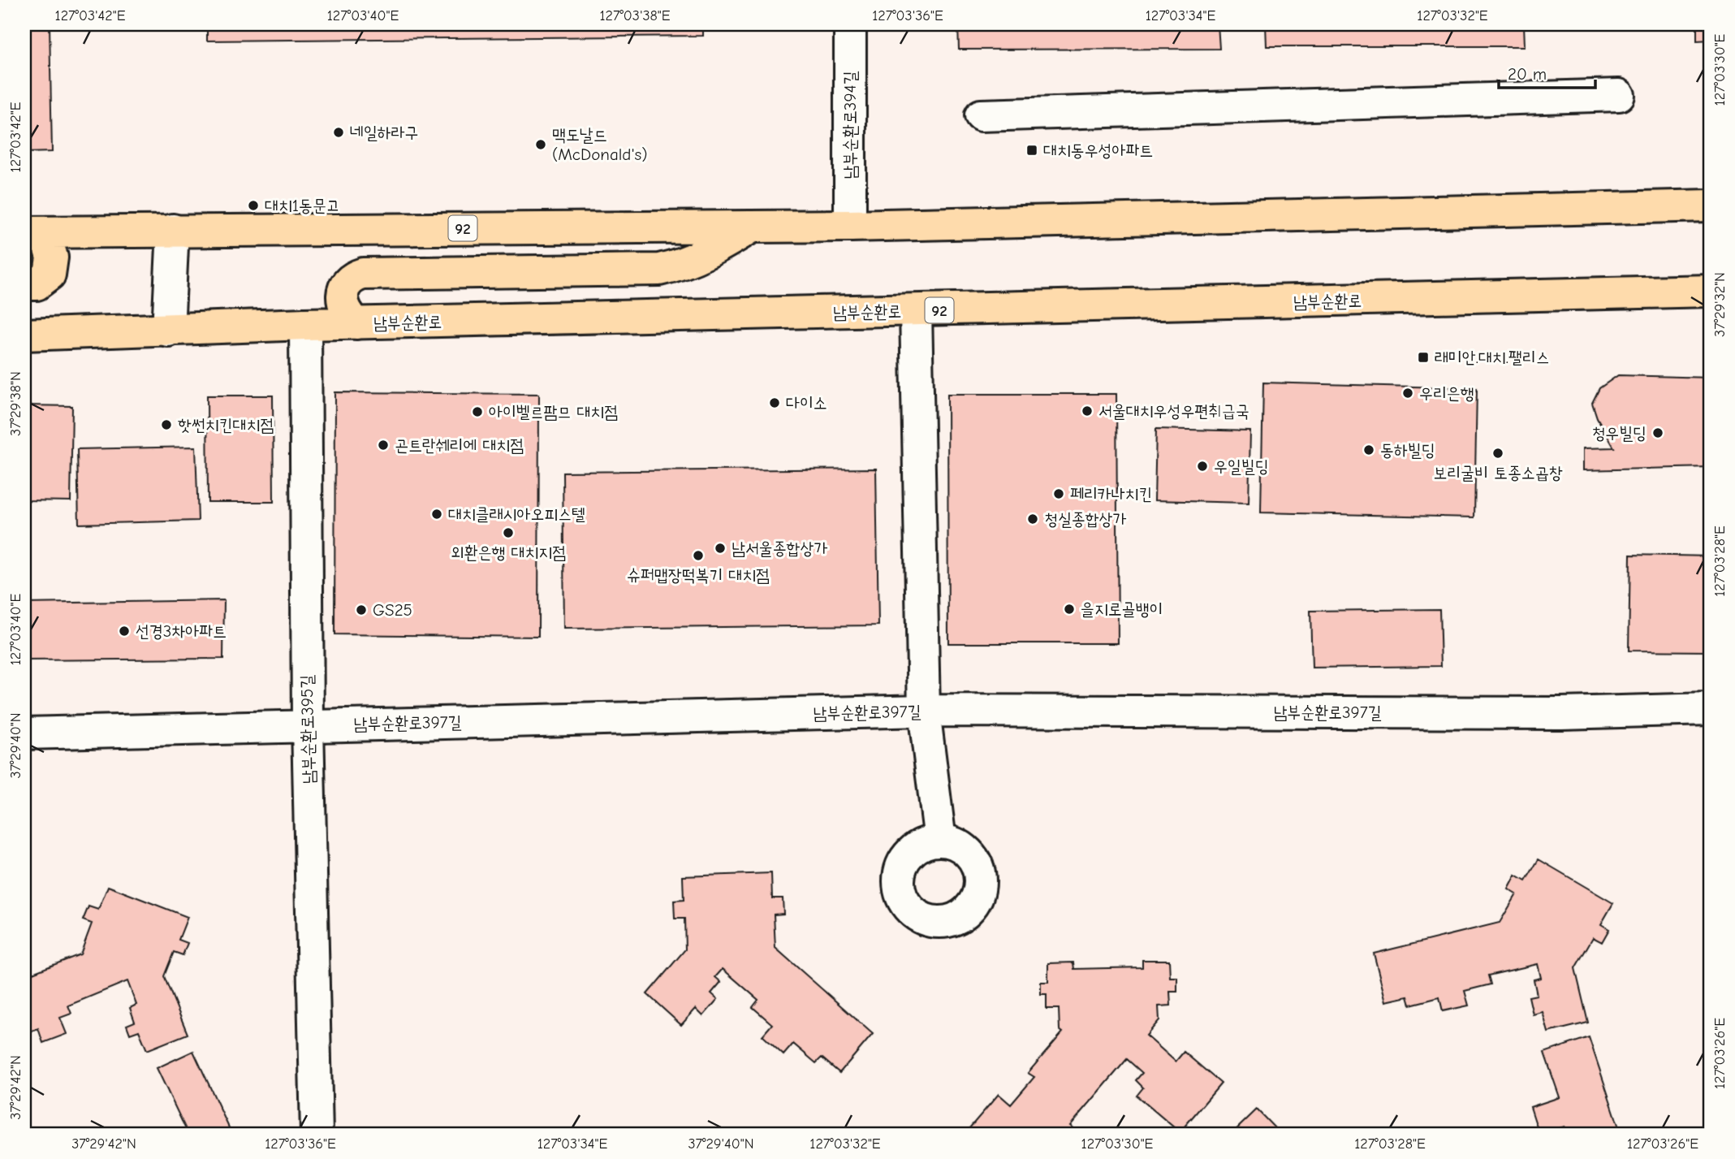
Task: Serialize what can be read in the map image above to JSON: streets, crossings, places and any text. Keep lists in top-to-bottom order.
{
  "streets": {
    "main road": ["92", "남부순환로"],
    "street": ["남부순환로394길", "남부순환로397길", "남부순환로395길"]
  },
  "crossings": [
    ["남부순환로394길", "92"],
    ["남부순환로", "남부순환로395길"],
    ["남부순환로397길", "남부순환로395길"]
  ],
  "places": {
    "other": [
      "네일하라구",
      "맥도날드 (McDonald's)",
      "대치1동문고",
      "우리은행",
      "다이소",
      "서울대치우성우편취급국",
      "아이벨르팜므 대치점",
      "핫썬치킨대치점",
      "청우빌딩",
      "곤트란쉐리에 대치점",
      "동하빌딩",
      "보리굴비 토종소곱창",
      "우일빌딩",
      "페리카나치킨",
      "대치클래시아오피스텔",
      "청실종합상가",
      "외환은행 대치지점",
      "남서울종합상가",
      "슈퍼맵장떡복기 대치점",
      "을지로골뱅이",
      "GS25",
      "선경3차아파트"
    ],
    "transit": ["대치동우성아파트", "래미안.대치.팰리스"]
  },
  "scale_bar": "20 m",
  "coordinates": [
    "127°03'42\"E",
    "127°03'40\"E",
    "127°03'38\"E",
    "127°03'36\"E",
    "127°03'34\"E",
    "127°03'32\"E",
    "127°03'30\"E",
    "37°29'32\"N",
    "37°29'38\"N",
    "127°03'28\"E",
    "37°29'40\"N",
    "127°03'26\"E",
    "37°29'42\"N"
  ]
}
